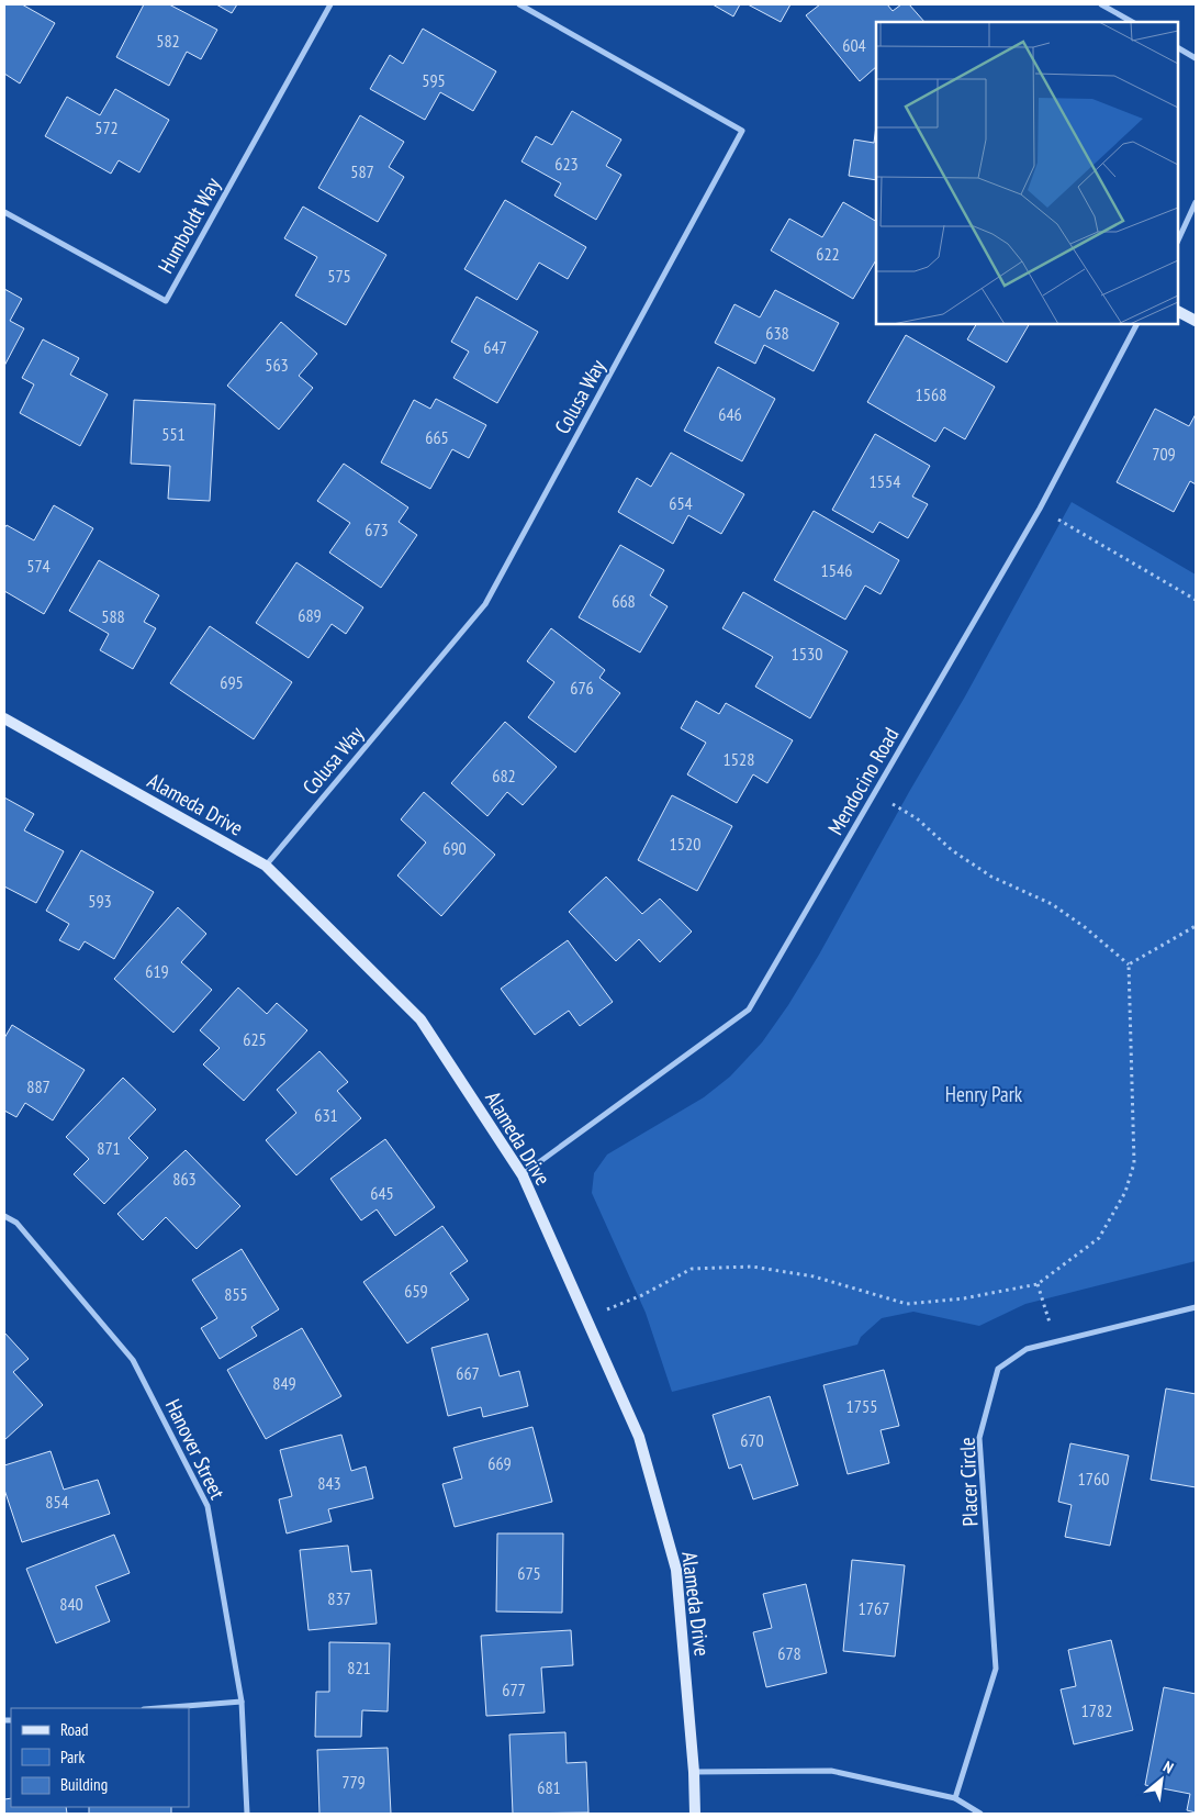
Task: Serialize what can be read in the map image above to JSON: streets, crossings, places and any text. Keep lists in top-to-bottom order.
{
  "streets": {
    "street": [
      "Humboldt Way",
      "Colusa Way",
      "Mendocino Road",
      "Alameda Drive",
      "Hanover Street",
      "Placer Circle"
    ]
  },
  "crossings": [
    ["Colusa Way", "Alameda Drive"],
    ["Mendocino Road", "Alameda Drive"]
  ],
  "parks": ["Henry Park"],
  "house_numbers": [
    "582",
    "604",
    "595",
    "572",
    "623",
    "587",
    "622",
    "575",
    "638",
    "647",
    "563",
    "1568",
    "646",
    "551",
    "665",
    "709",
    "1554",
    "654",
    "673",
    "574",
    "1546",
    "668",
    "689",
    "588",
    "1530",
    "695",
    "676",
    "1528",
    "682",
    "1520",
    "690",
    "593",
    "619",
    "625",
    "887",
    "631",
    "871",
    "863",
    "645",
    "659",
    "855",
    "667",
    "849",
    "1755",
    "670",
    "669",
    "1760",
    "843",
    "854",
    "675",
    "837",
    "840",
    "1767",
    "678",
    "821",
    "677",
    "1782",
    "779",
    "681"
  ],
  "legend": ["Road", "Park", "Building"],
  "north": "top right"
}
